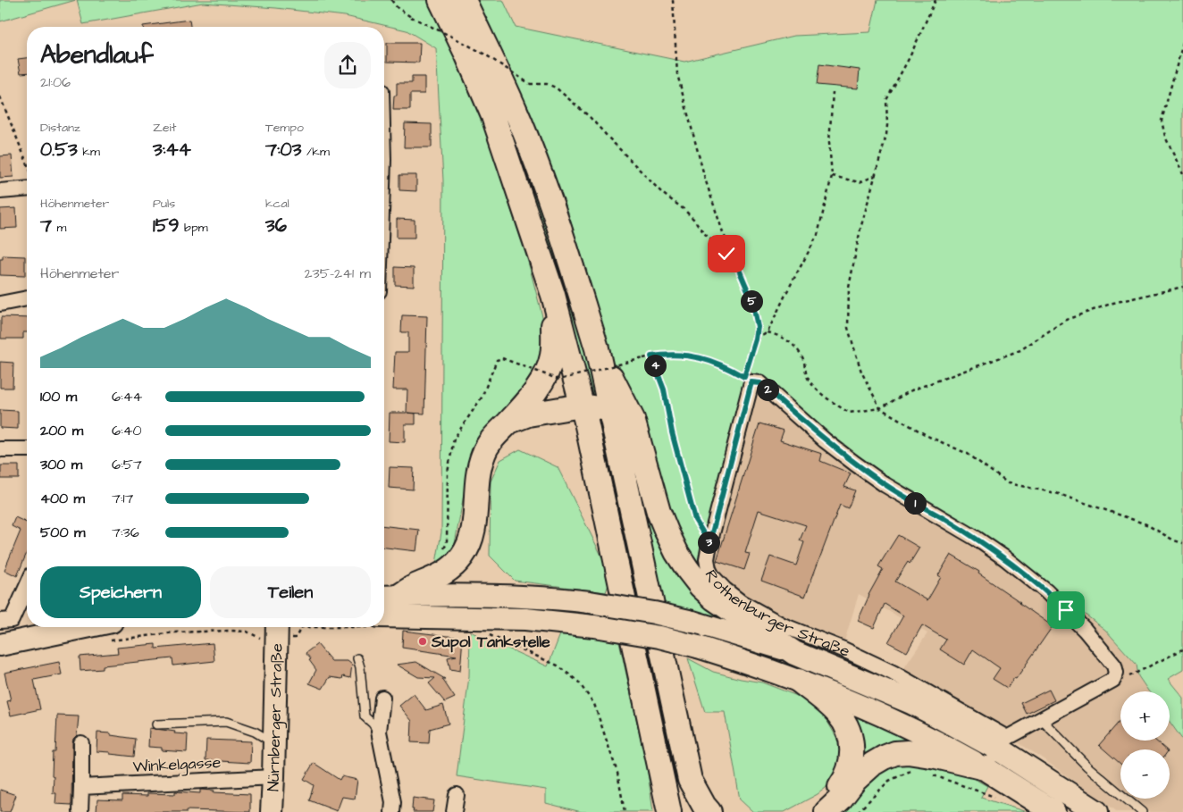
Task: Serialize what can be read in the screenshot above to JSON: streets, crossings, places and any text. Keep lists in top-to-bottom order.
{
  "streets": {
    "main road": ["Rothenburger Straße", "Nürnberger Straße"],
    "street": ["Winkelgasse"]
  },
  "crossings": [
    ["Nürnberger Straße", "Winkelgasse"]
  ],
  "places": ["Supol Tankstelle"],
  "page": {
    "heading": ["Abendlauf", "21:06"],
    "stats": [
      ["Distanz", "0.53 km"],
      ["Zeit", "3:44"],
      ["Tempo", "7:03 /km"],
      ["Höhenmeter", "7 m"],
      ["Puls", "159 bpm"],
      ["kcal", "36"]
    ],
    "chart": ["Höhenmeter", "235–241 m"],
    "pins": [
      "5",
      "4",
      "2",
      "1",
      "3"
    ],
    "list": [
      {
        "name": "100 m",
        "note": "6:44"
      },
      {
        "name": "200 m",
        "note": "6:40"
      },
      {
        "name": "300 m",
        "note": "6:57"
      },
      {
        "name": "400 m",
        "note": "7:17"
      },
      {
        "name": "500 m",
        "note": "7:36"
      }
    ],
    "buttons": ["Speichern", "Teilen"],
    "map_buttons": ["+", "−"]
  }
}
